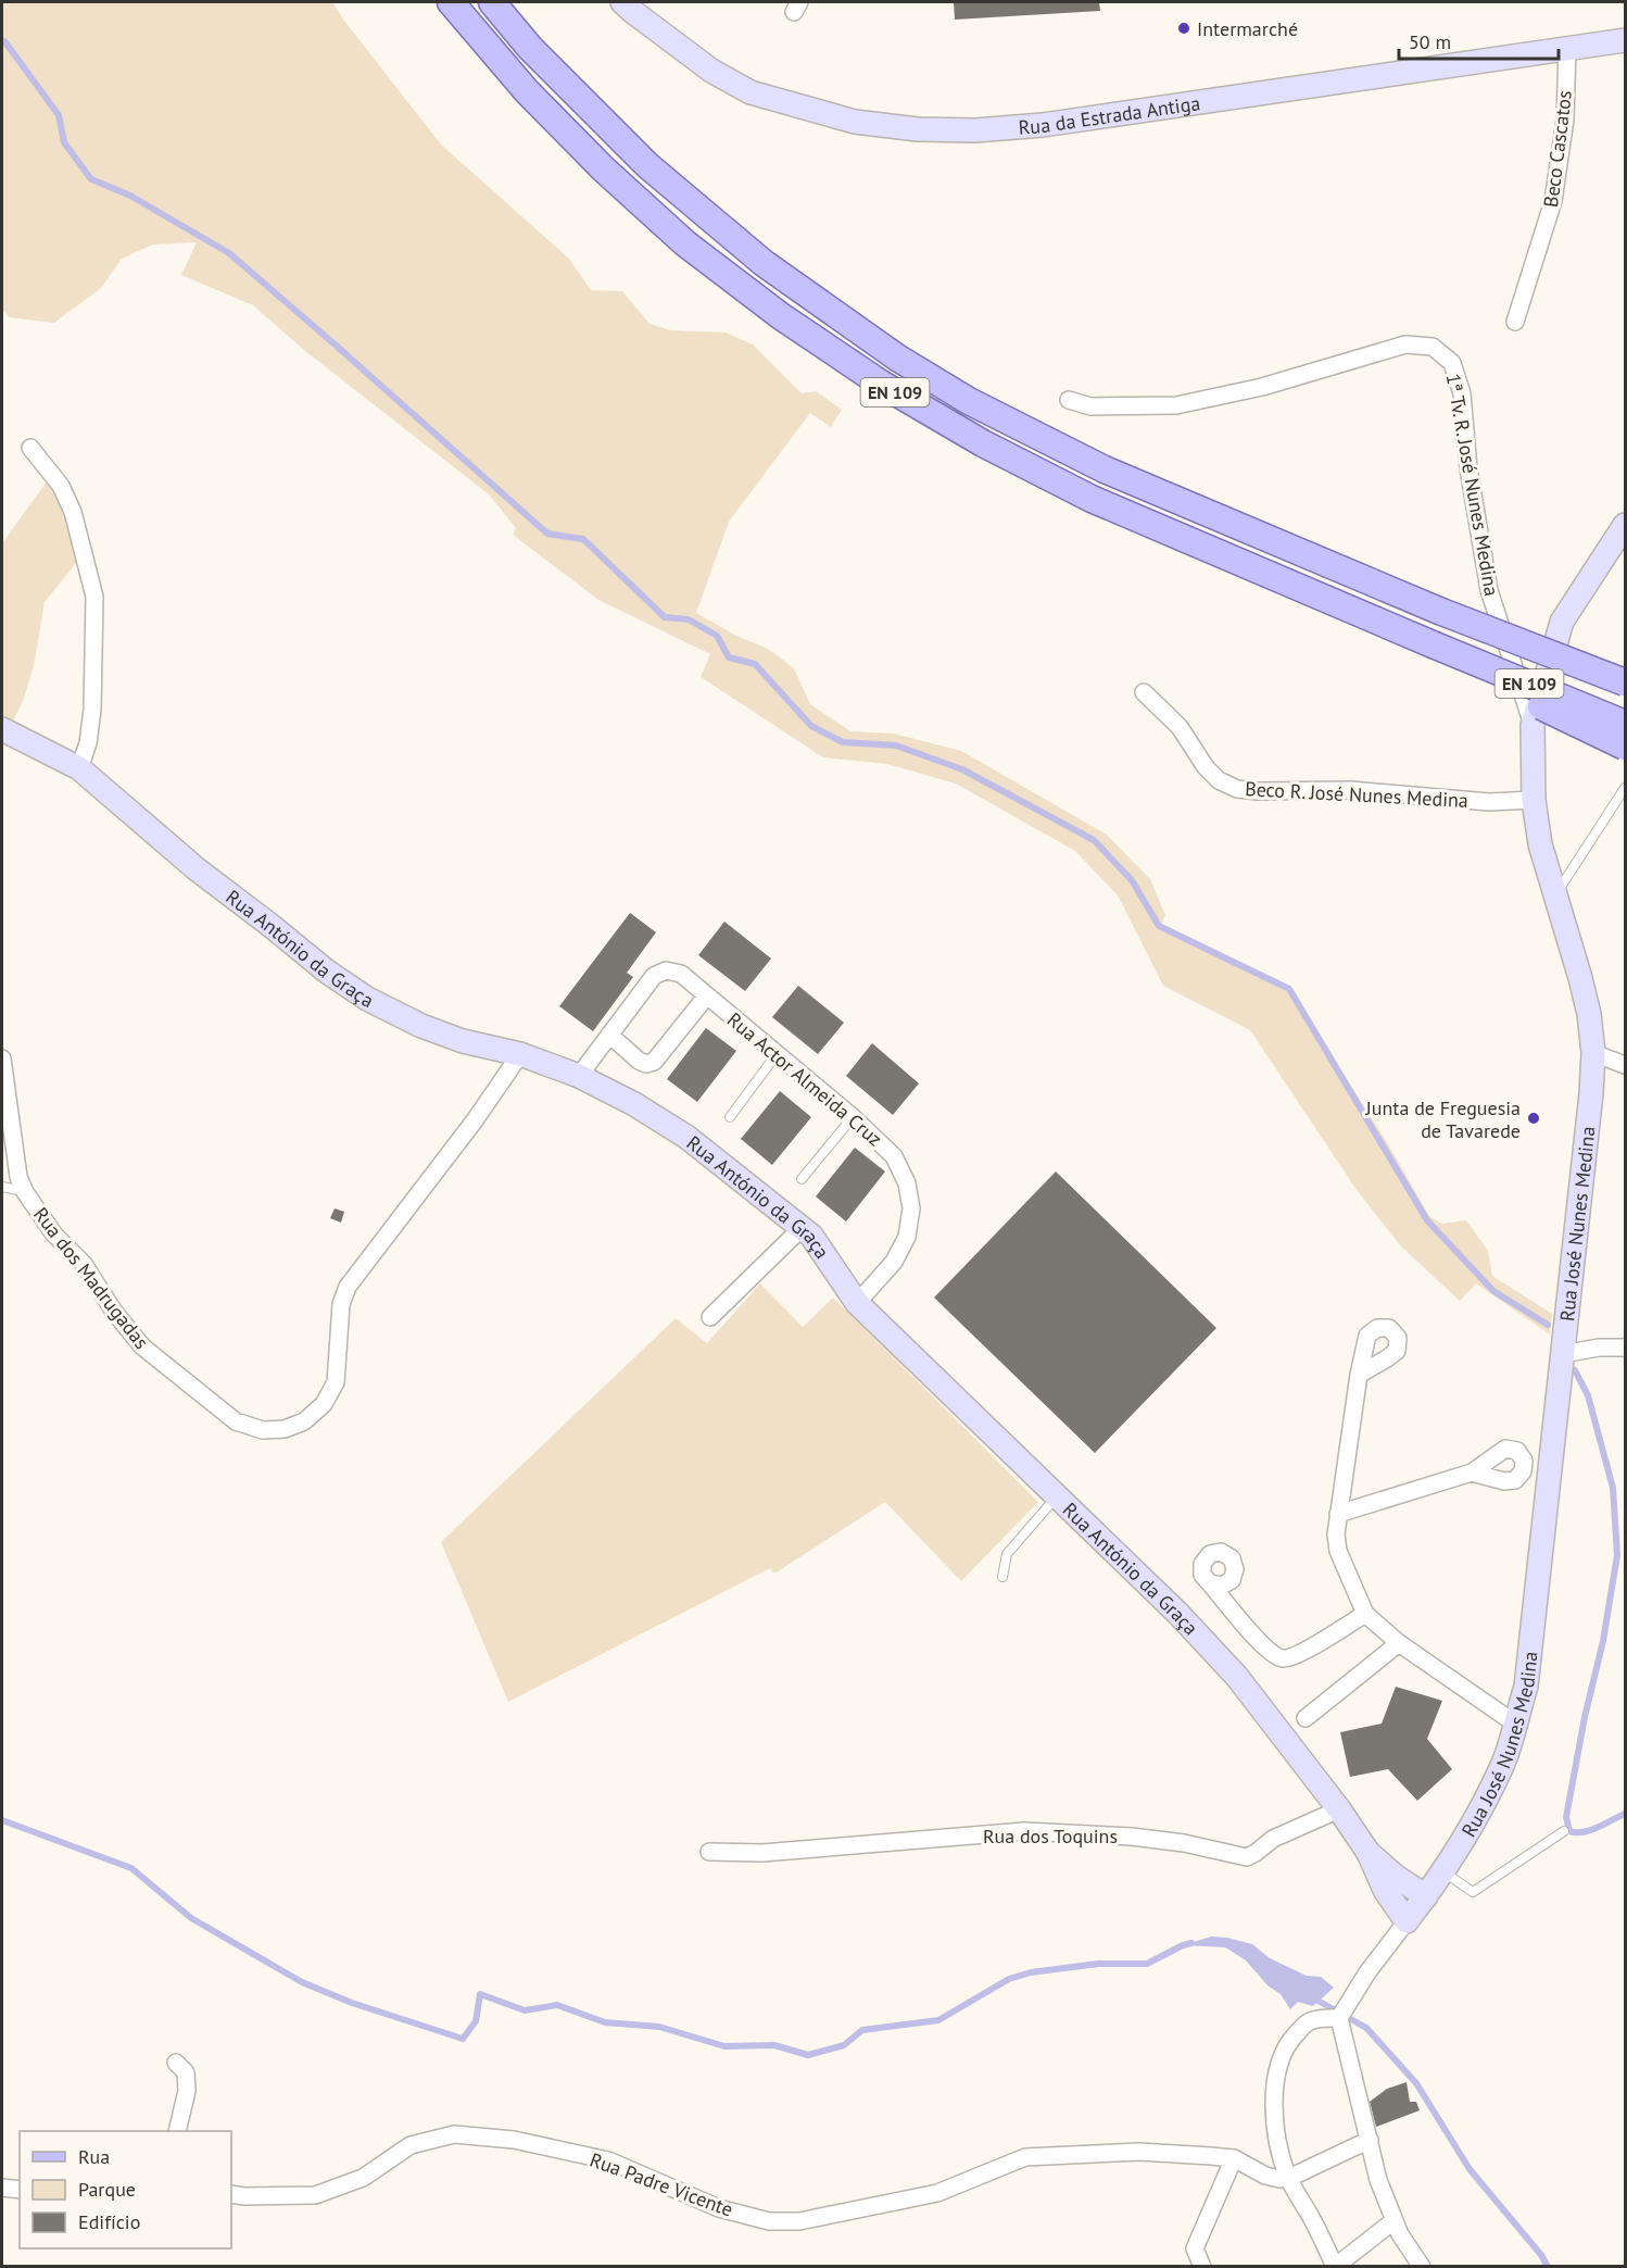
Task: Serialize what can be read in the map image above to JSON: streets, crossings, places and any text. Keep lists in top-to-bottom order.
{
  "streets": {
    "main road": ["EN 109"],
    "street": [
      "Rua da Estrada Antiga",
      "Beco Cascatos",
      "1ª Tv. R. José Nunes Medina",
      "Beco R. José Nunes Medina",
      "Rua António da Graça",
      "Rua Actor Almeida Cruz",
      "Rua José Nunes Medina",
      "Rua dos Madrugadas",
      "Rua dos Toquins",
      "Rua Padre Vicente"
    ]
  },
  "crossings": [
    ["Rua da Estrada Antiga", "Beco Cascatos"],
    ["1ª Tv. R. José Nunes Medina", "Rua José Nunes Medina"],
    ["Beco R. José Nunes Medina", "Rua José Nunes Medina"],
    ["Rua António da Graça", "Rua Actor Almeida Cruz"],
    ["Rua António da Graça", "Rua José Nunes Medina"],
    ["Rua António da Graça", "Rua dos Madrugadas"],
    ["Rua António da Graça", "Rua dos Toquins"]
  ],
  "places": ["Intermarché", "Junta de Freguesia de Tavarede"],
  "legend": ["Rua", "Parque", "Edifício"],
  "scale_bar": "50 m"
}
